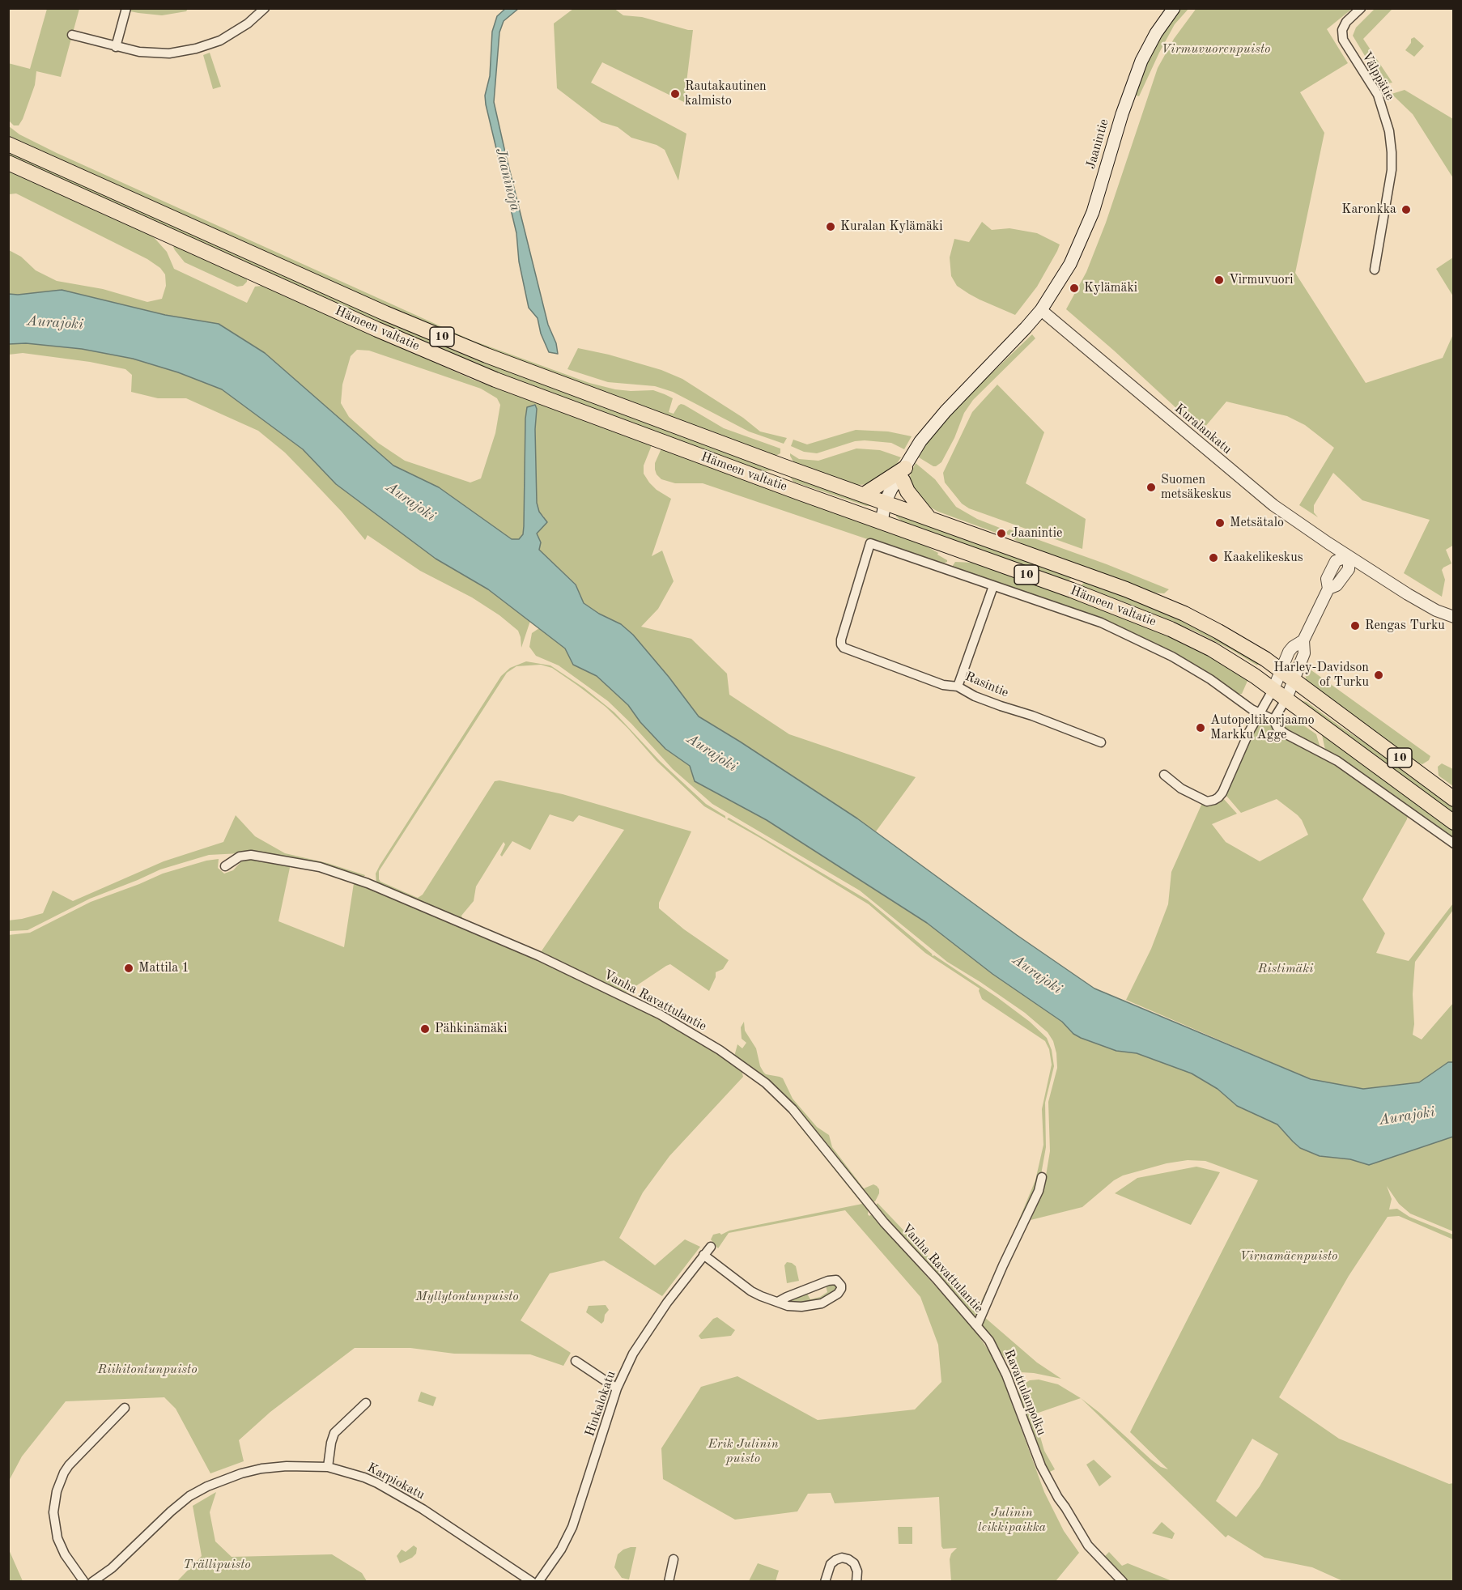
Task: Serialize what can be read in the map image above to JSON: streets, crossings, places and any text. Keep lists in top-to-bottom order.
{
  "streets": {
    "highway": ["Hämeen valtatie", "10"],
    "main road": ["Jaanintie"],
    "street": [
      "Välppätie",
      "Kuralankatu",
      "Rasintie",
      "Vanha Ravattulantie",
      "Ravattulanpolku",
      "Hinkalokatu",
      "Karpiokatu"
    ]
  },
  "crossings": [
    ["Jaanintie", "Hämeen valtatie"],
    ["Jaanintie", "Kuralankatu"],
    ["Vanha Ravattulantie", "Ravattulanpolku"]
  ],
  "water": ["Jaaninoja", "Aurajoki"],
  "parks": [
    "Virmuvuorenpuisto",
    "Ristimäki",
    "Virnamäenpuisto",
    "Myllytontunpuisto",
    "Riihitontunpuisto",
    "Erik Julinin puisto",
    "Julinin leikkipaikka",
    "Trällipuisto"
  ],
  "places": [
    "Rautakautinen kalmisto",
    "Karonkka",
    "Kuralan Kylämäki",
    "Virmuvuori",
    "Kylämäki",
    "Suomen metsäkeskus",
    "Metsätalo",
    "Jaanintie",
    "Kaakelikeskus",
    "Rengas Turku",
    "Harley-Davidson of Turku",
    "Autopeltikorjaamo Markku Agge",
    "Mattila 1",
    "Pähkinämäki"
  ]
}
